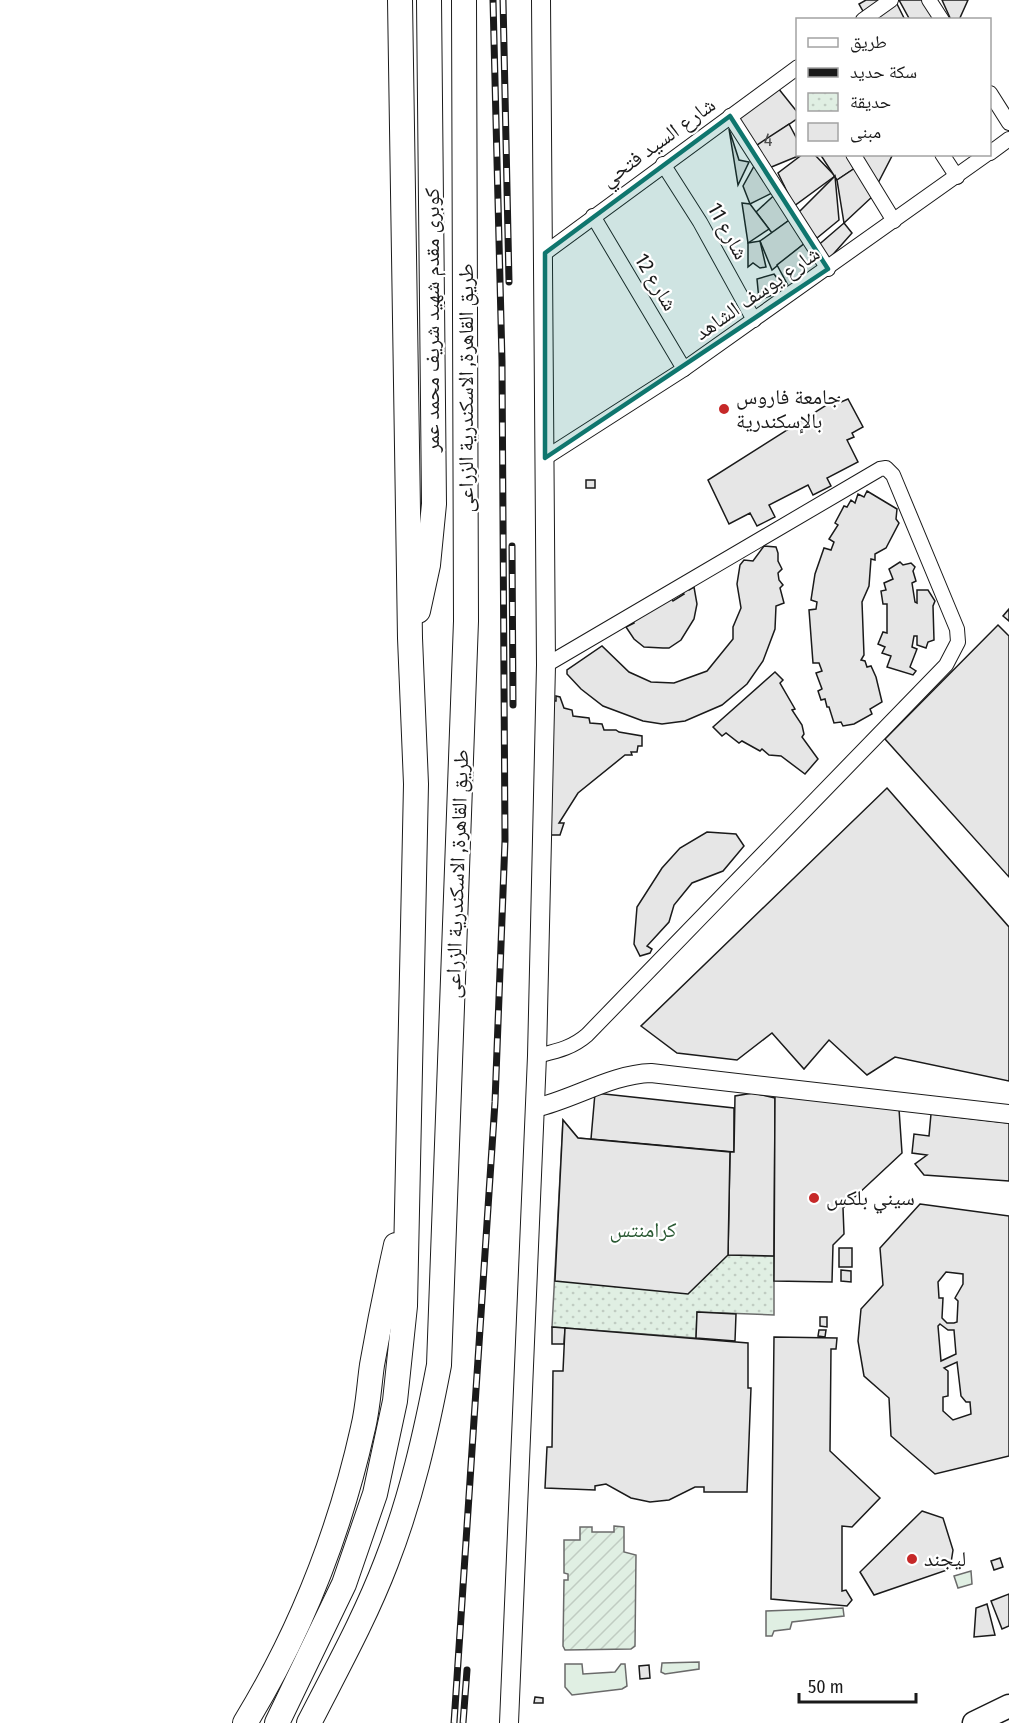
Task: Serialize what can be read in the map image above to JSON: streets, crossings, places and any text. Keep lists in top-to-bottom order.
{
  "streets": {
    "highway": ["كوبرى مقدم شهيد شريف محمد عمر", "طريق القاهرة, الاسكندرية الزراعى"],
    "street": [
      "شارع السيد فتحي",
      "شارع 11",
      "شارع 12",
      "شارع يوسف الشاهد"
    ]
  },
  "crossings": [
    ["شارع السيد فتحي", "شارع 11"],
    ["شارع السيد فتحي", "شارع 12"],
    ["شارع 11", "شارع يوسف الشاهد"],
    ["شارع 12", "شارع يوسف الشاهد"],
    ["كوبرى مقدم شهيد شريف محمد عمر", "طريق القاهرة, الاسكندرية الزراعى"]
  ],
  "parks": ["كرامنتس"],
  "places": ["جامعة فاروس بالإسكندرية", "سيني بلكس", "ليجند"],
  "house_numbers": ["4"],
  "legend": [
    "طريق",
    "سكة حديد",
    "حديقة",
    "مبنى"
  ],
  "scale_bar": "50 m"
}
